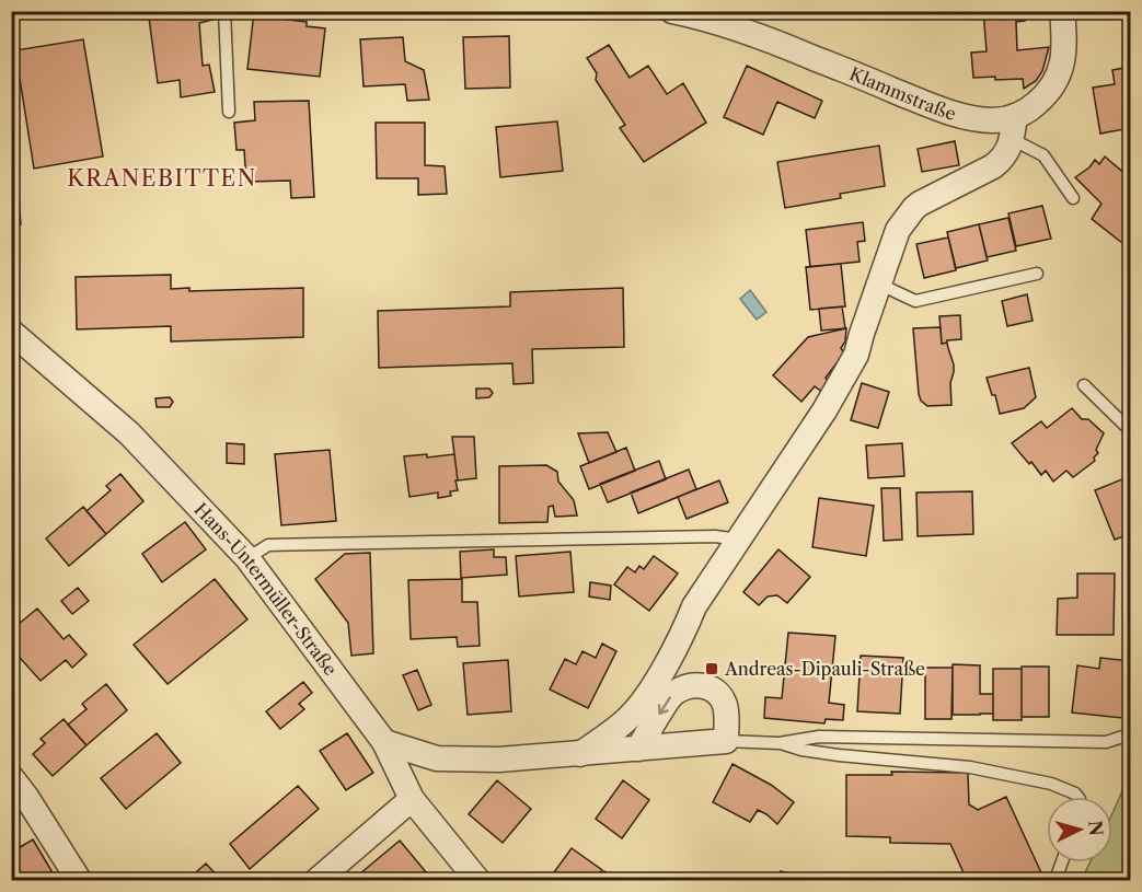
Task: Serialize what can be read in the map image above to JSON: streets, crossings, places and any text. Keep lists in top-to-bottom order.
{
  "streets": {
    "street": ["Klammstraße", "Hans-Untermüller-Straße"]
  },
  "districts": ["KRANEBITTEN"],
  "places": {
    "transit": ["Andreas-Dipauli-Straße"]
  },
  "north": "right"
}
